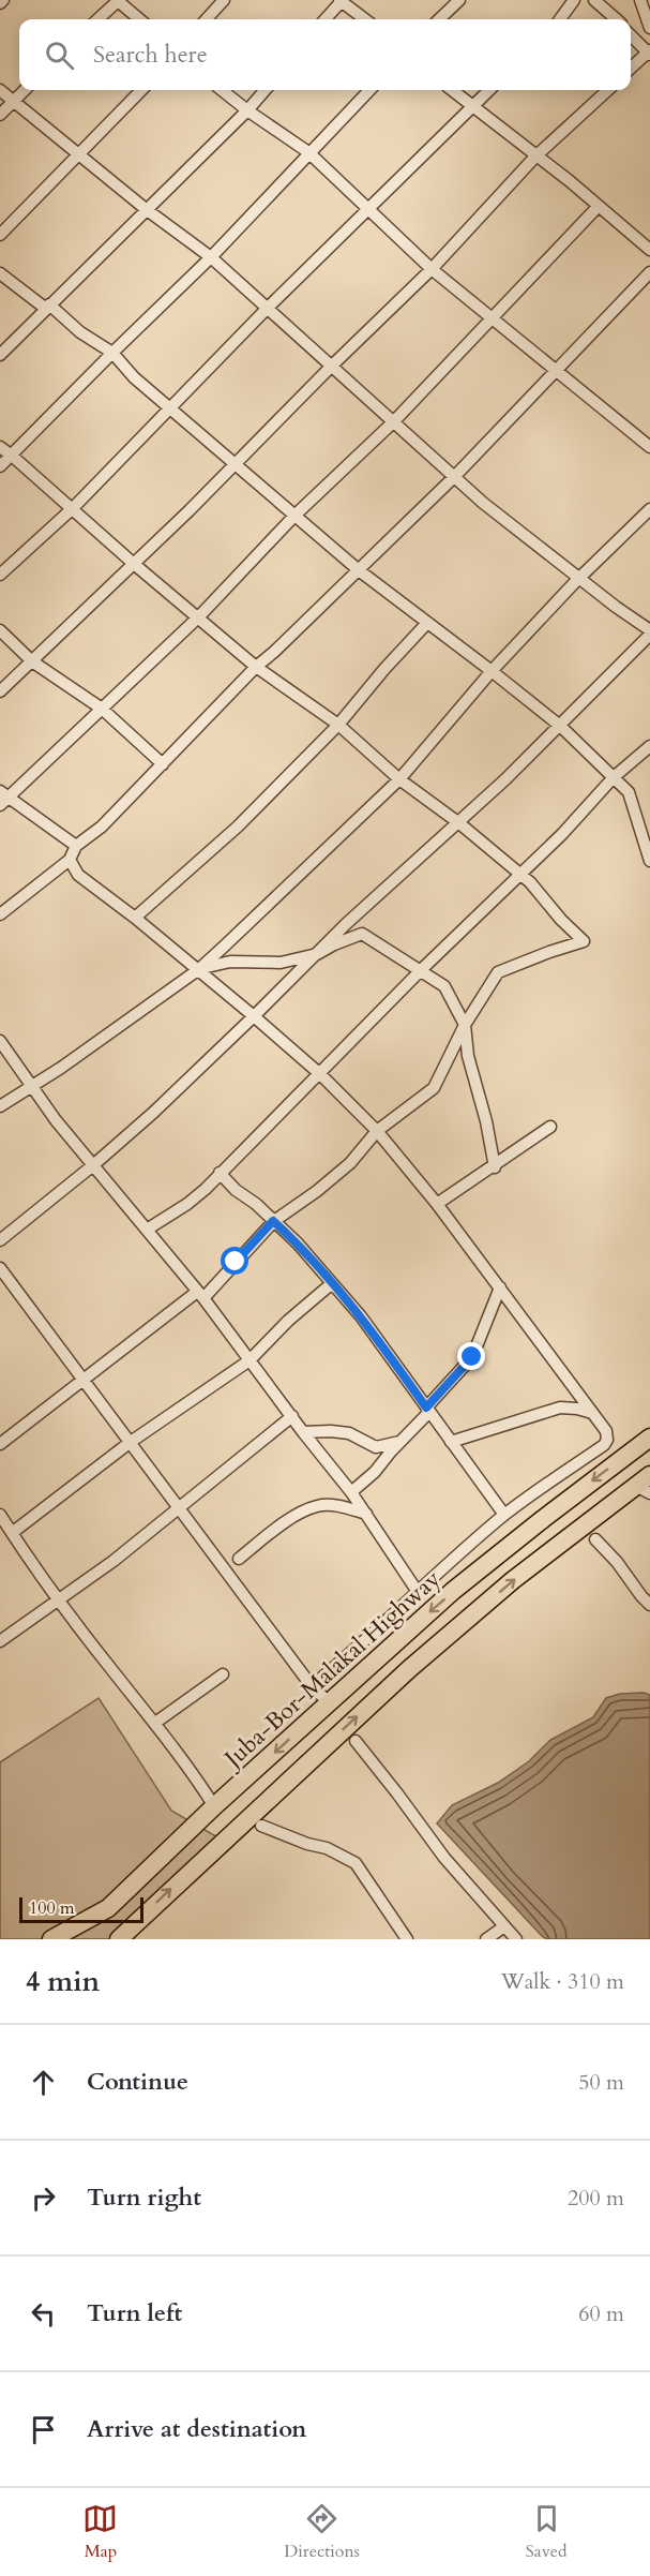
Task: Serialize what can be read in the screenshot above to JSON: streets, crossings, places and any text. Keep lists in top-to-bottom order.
{
  "streets": {
    "highway": ["Juba-Bor-Malakal Highway"]
  },
  "scale_bar": "100 m",
  "page": {
    "search": "Search here",
    "scale": "100 m",
    "heading": ["4 min", "Walk · 310 m"],
    "list": [
      ["Continue", "50 m"],
      ["Turn right", "200 m"],
      ["Turn left", "60 m"],
      "Arrive at destination"
    ],
    "nav": ["Map", "Directions", "Saved"]
  }
}
